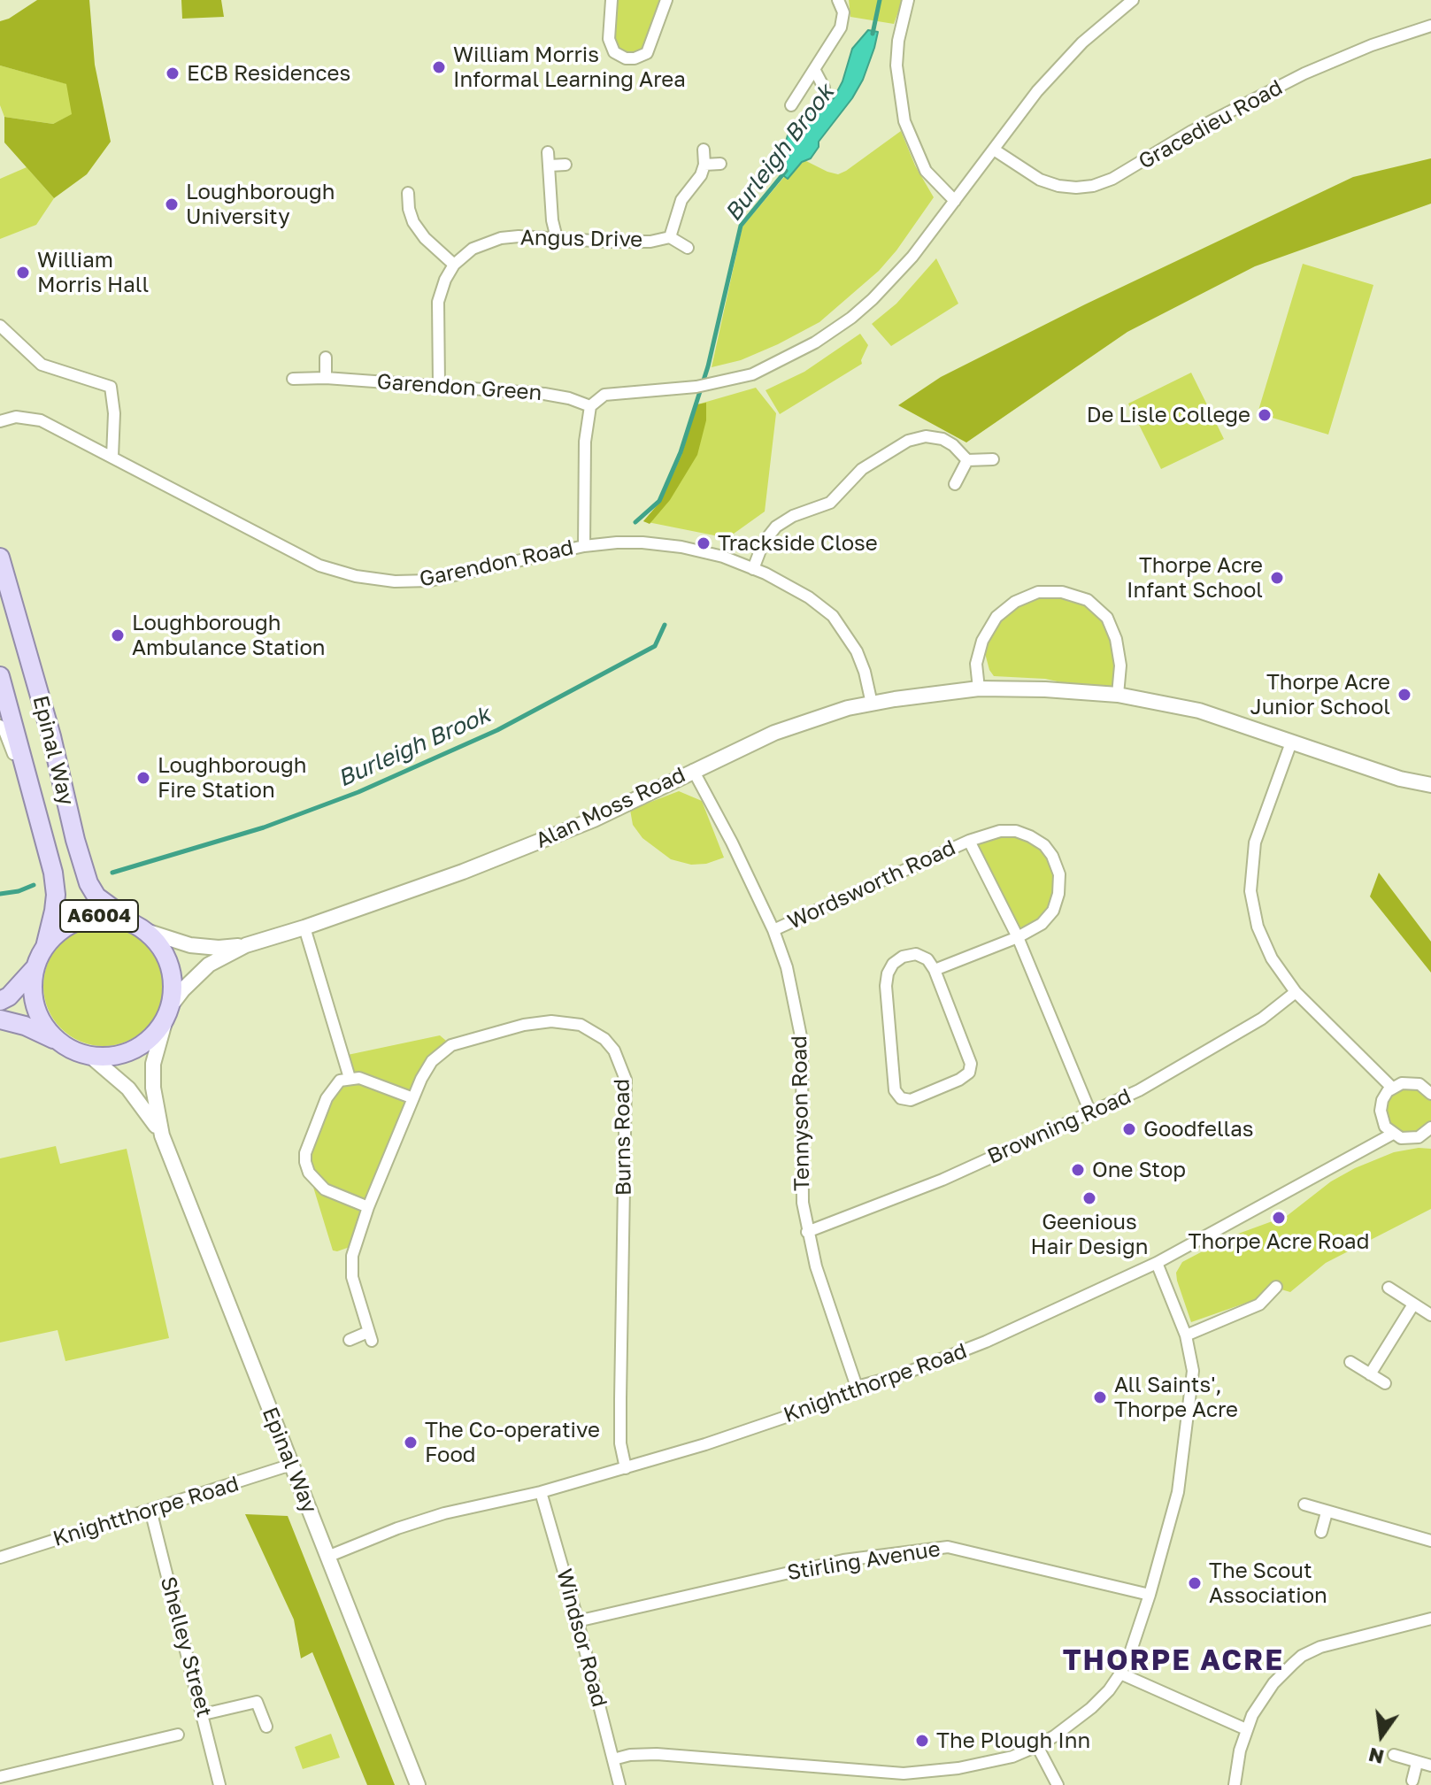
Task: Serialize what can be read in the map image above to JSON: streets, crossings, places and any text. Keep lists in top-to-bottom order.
{
  "streets": {
    "main road": ["Epinal Way", "A6004"],
    "street": [
      "Gracedieu Road",
      "Angus Drive",
      "Garendon Green",
      "Garendon Road",
      "Alan Moss Road",
      "Wordsworth Road",
      "Tennyson Road",
      "Browning Road",
      "Burns Road",
      "Knightthorpe Road",
      "Stirling Avenue",
      "Windsor Road",
      "Shelley Street"
    ]
  },
  "crossings": [
    ["Garendon Road", "Alan Moss Road"],
    ["Epinal Way", "Alan Moss Road"],
    ["Epinal Way", "A6004"],
    ["Epinal Way", "Knightthorpe Road"],
    ["Alan Moss Road", "A6004"],
    ["Alan Moss Road", "Tennyson Road"],
    ["Wordsworth Road", "Tennyson Road"],
    ["Wordsworth Road", "Browning Road"],
    ["Tennyson Road", "Browning Road"],
    ["Tennyson Road", "Knightthorpe Road"],
    ["Burns Road", "Knightthorpe Road"],
    ["Knightthorpe Road", "Windsor Road"],
    ["Knightthorpe Road", "Shelley Street"],
    ["Stirling Avenue", "Windsor Road"]
  ],
  "districts": ["THORPE ACRE"],
  "water": ["Burleigh Brook"],
  "places": [
    "William Morris Informal Learning Area",
    "ECB Residences",
    "Loughborough University",
    "William Morris Hall",
    "De Lisle College",
    "Trackside Close",
    "Thorpe Acre Infant School",
    "Loughborough Ambulance Station",
    "Thorpe Acre Junior School",
    "Loughborough Fire Station",
    "Goodfellas",
    "One Stop",
    "Geenious Hair Design",
    "Thorpe Acre Road",
    "All Saints', Thorpe Acre",
    "The Co-operative Food",
    "The Scout Association",
    "The Plough Inn"
  ],
  "north": "bottom"
}
